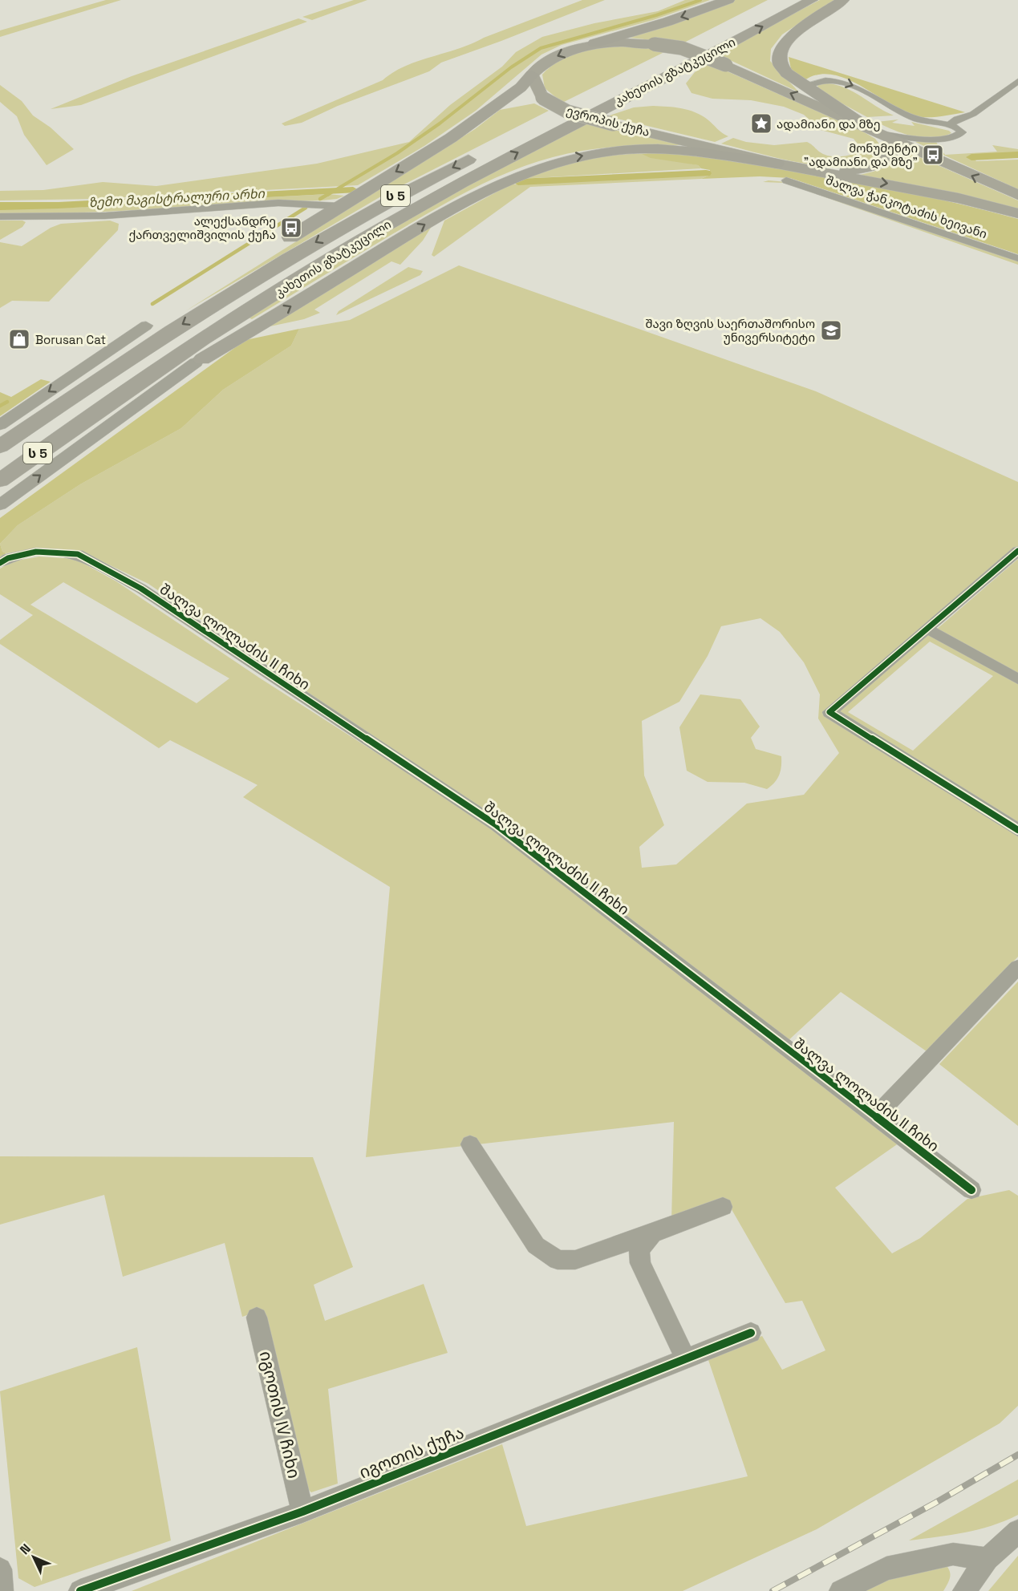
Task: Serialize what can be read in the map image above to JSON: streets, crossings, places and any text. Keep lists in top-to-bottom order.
{
  "streets": {
    "highway": ["კახეთის გზატკეცილი", "ს 5"],
    "main road": ["ევროპის ქუჩა"],
    "street": [
      "შალვა ჭანკოტაძის ხეივანი",
      "შალვა ლოლაძის II ჩიხი",
      "იგოთის IV ჩიხი",
      "იგოთის ქუჩა"
    ]
  },
  "crossings": [
    ["იგოთის IV ჩიხი", "იგოთის ქუჩა"]
  ],
  "water": ["ზემო მაგისტრალური არხი"],
  "places": {
    "place": ["ადამიანი და მზე"],
    "bus stop": ["მონუმენტი \"ადამიანი და მზე\"", "ალექსანდრე ქართველიშვილის ქუჩა"],
    "school or university": ["შავი ზღვის საერთაშორისო უნივერსიტეტი"],
    "shop": ["Borusan Cat"]
  },
  "north": "top left"
}
